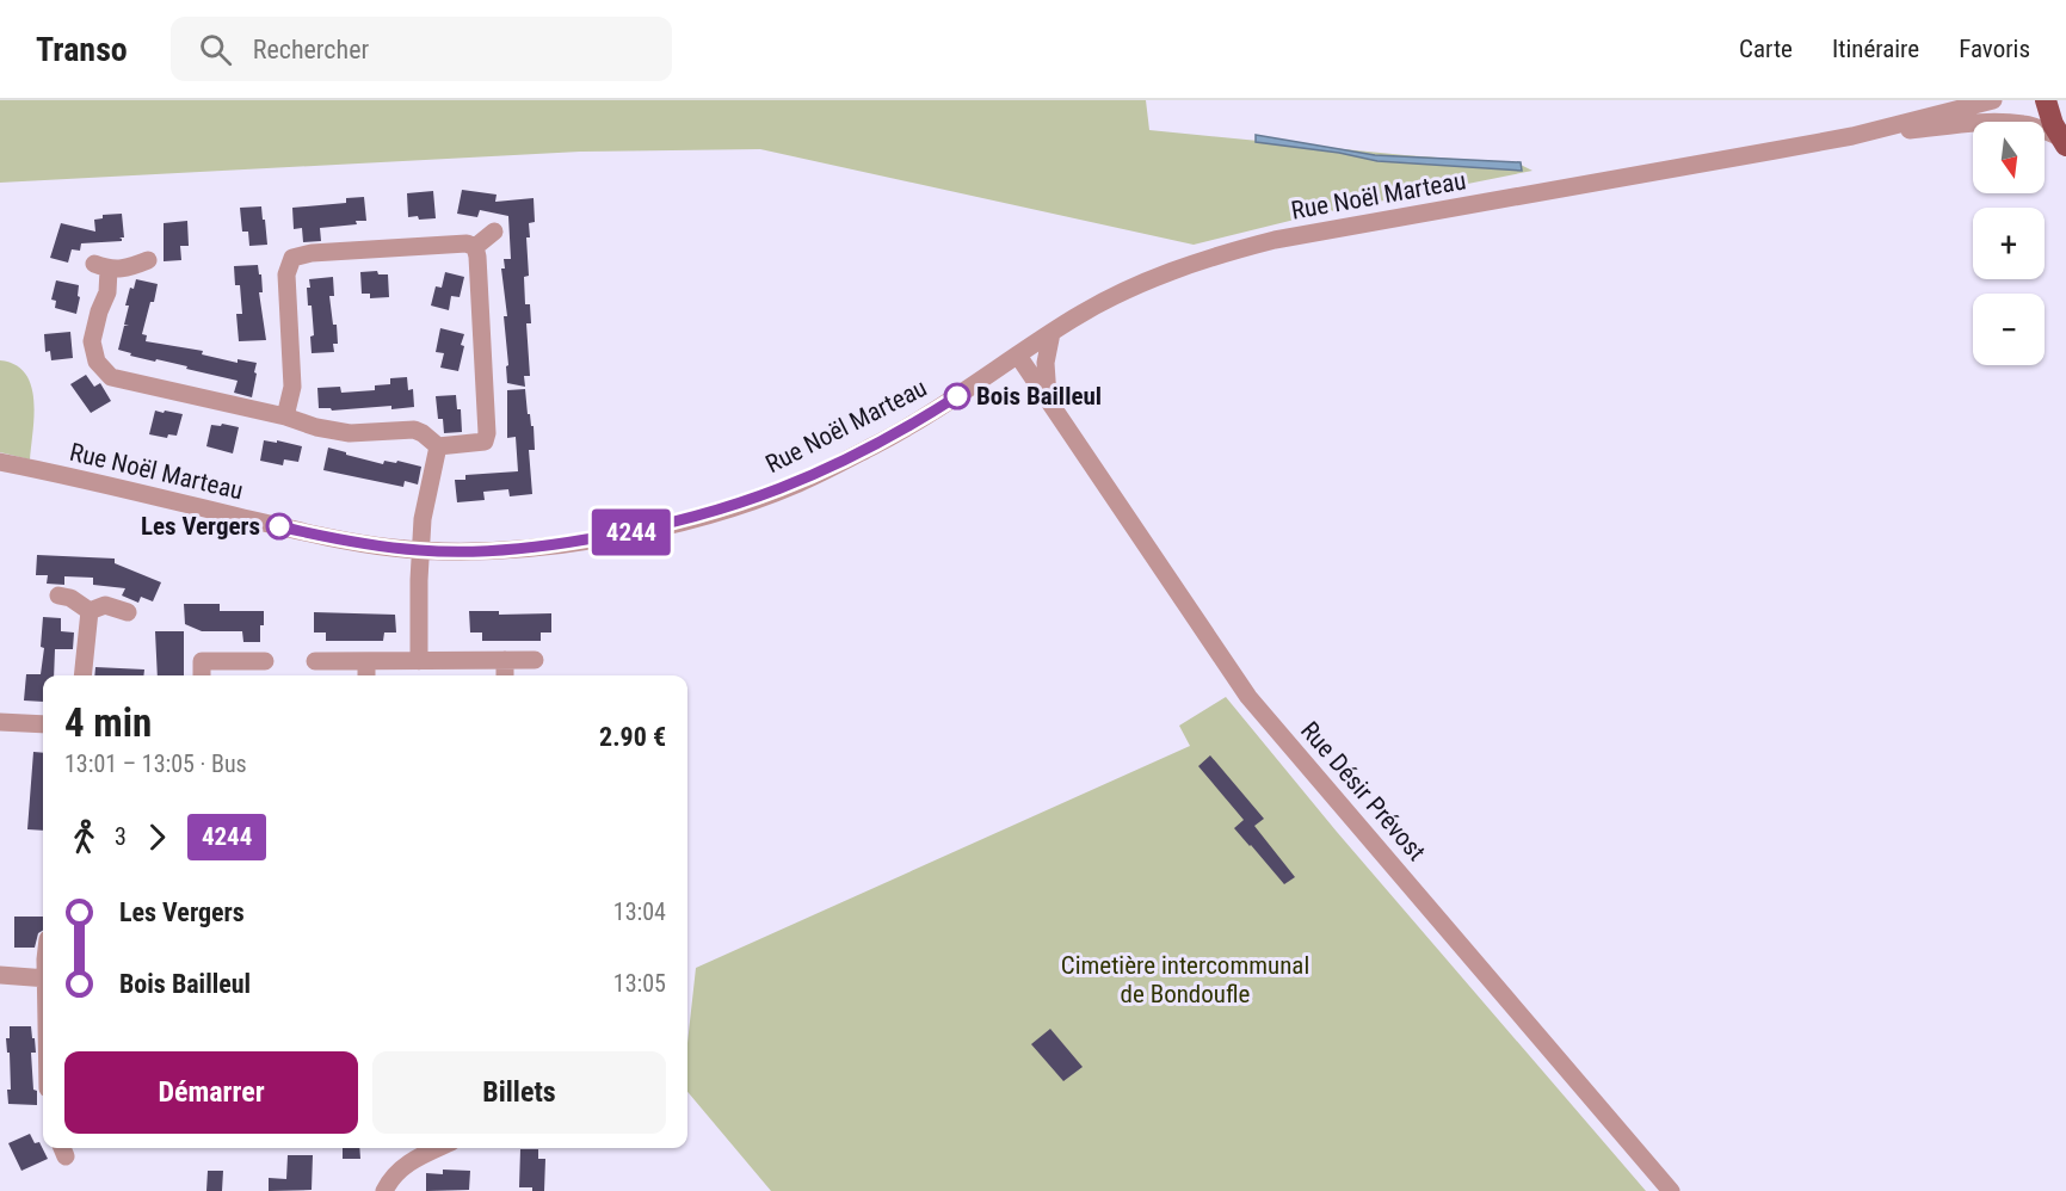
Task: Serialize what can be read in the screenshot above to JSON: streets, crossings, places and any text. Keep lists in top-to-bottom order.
{
  "streets": {
    "street": ["Rue Noël Marteau", "Rue Désir Prévost"]
  },
  "crossings": [
    ["Rue Noël Marteau", "Rue Désir Prévost"]
  ],
  "parks": ["Cimetière intercommunal de Bondoufle"],
  "places": ["Bois Bailleul", "Les Vergers"],
  "lines": ["bus line 4244"],
  "north": "bottom",
  "page": {
    "header": "Transo",
    "search": "Rechercher",
    "nav": ["Carte", "Itinéraire", "Favoris"],
    "on_map": "4244",
    "map_buttons": ["+", "−"],
    "heading": ["4 min", "13:01 – 13:05 · Bus", "2.90 €"],
    "legs": ["3", "4244"],
    "list": [
      {
        "name": "Les Vergers",
        "value": "13:04"
      },
      {
        "name": "Bois Bailleul",
        "value": "13:05"
      }
    ],
    "buttons": ["Démarrer", "Billets"]
  }
}
